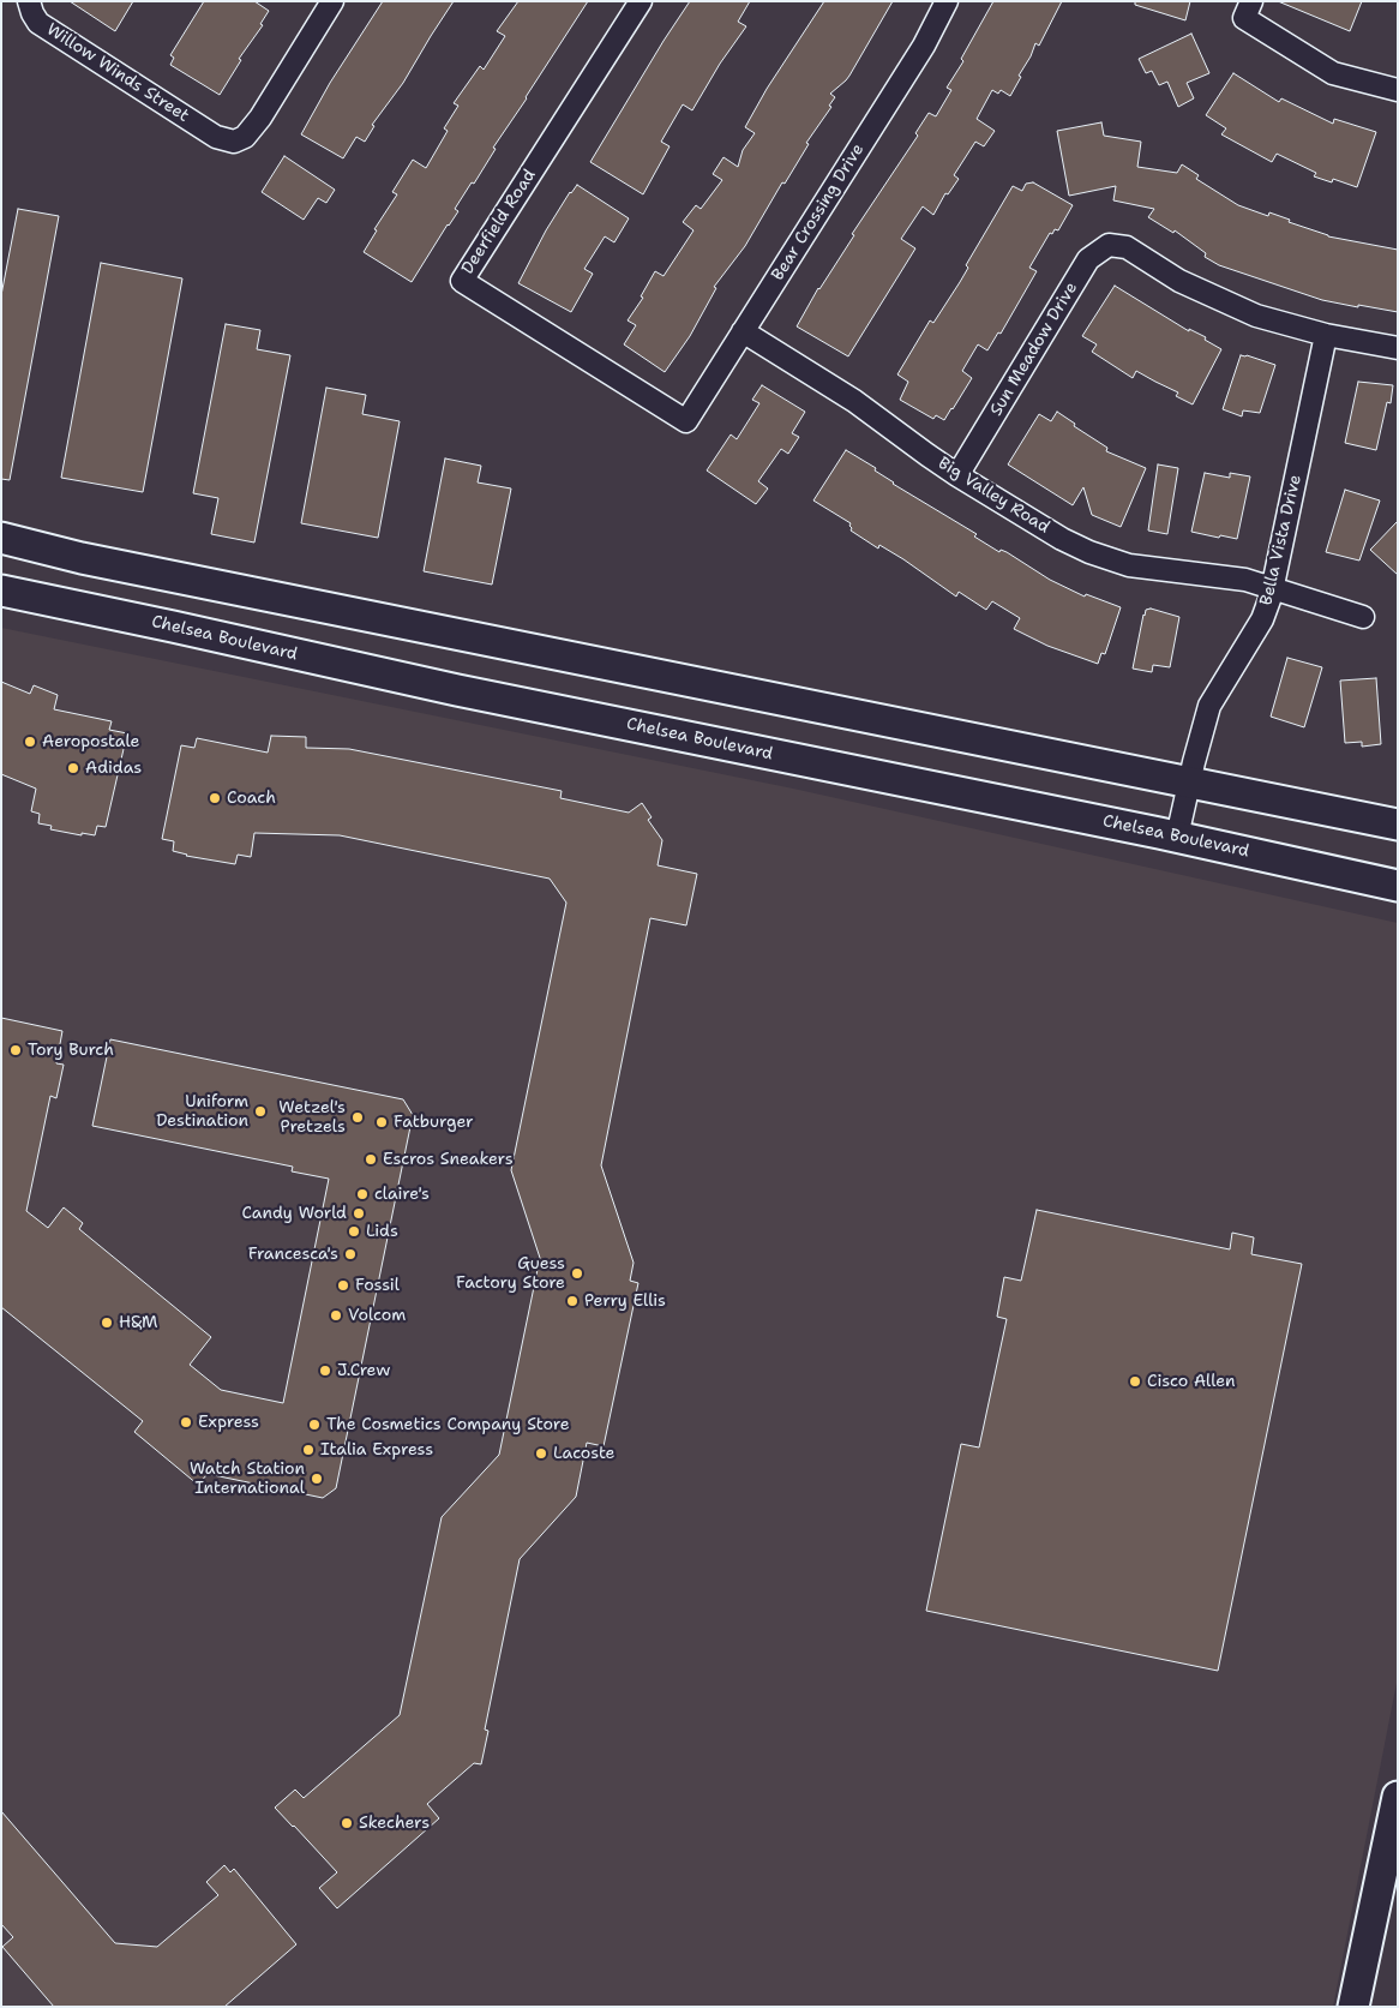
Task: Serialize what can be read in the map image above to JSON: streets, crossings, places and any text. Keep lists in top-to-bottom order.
{
  "streets": {
    "main road": ["Chelsea Boulevard"],
    "street": [
      "Willow Winds Street",
      "Bear Crossing Drive",
      "Deerfield Road",
      "Sun Meadow Drive",
      "Big Valley Road",
      "Bella Vista Drive"
    ]
  },
  "crossings": [
    ["Bear Crossing Drive", "Deerfield Road"],
    ["Bear Crossing Drive", "Big Valley Road"],
    ["Sun Meadow Drive", "Big Valley Road"],
    ["Sun Meadow Drive", "Bella Vista Drive"],
    ["Big Valley Road", "Bella Vista Drive"],
    ["Bella Vista Drive", "Chelsea Boulevard"]
  ],
  "places": [
    "Aeropostale",
    "Adidas",
    "Coach",
    "Tory Burch",
    "Uniform Destination",
    "Wetzel's Pretzels",
    "Fatburger",
    "Escros Sneakers",
    "claire's",
    "Candy World",
    "Lids",
    "Francesca's",
    "Guess Factory Store",
    "Fossil",
    "Perry Ellis",
    "Volcom",
    "H&M",
    "J.Crew",
    "Cisco Allen",
    "Express",
    "The Cosmetics Company Store",
    "Italia Express",
    "Lacoste",
    "Watch Station International",
    "Skechers"
  ]
}
